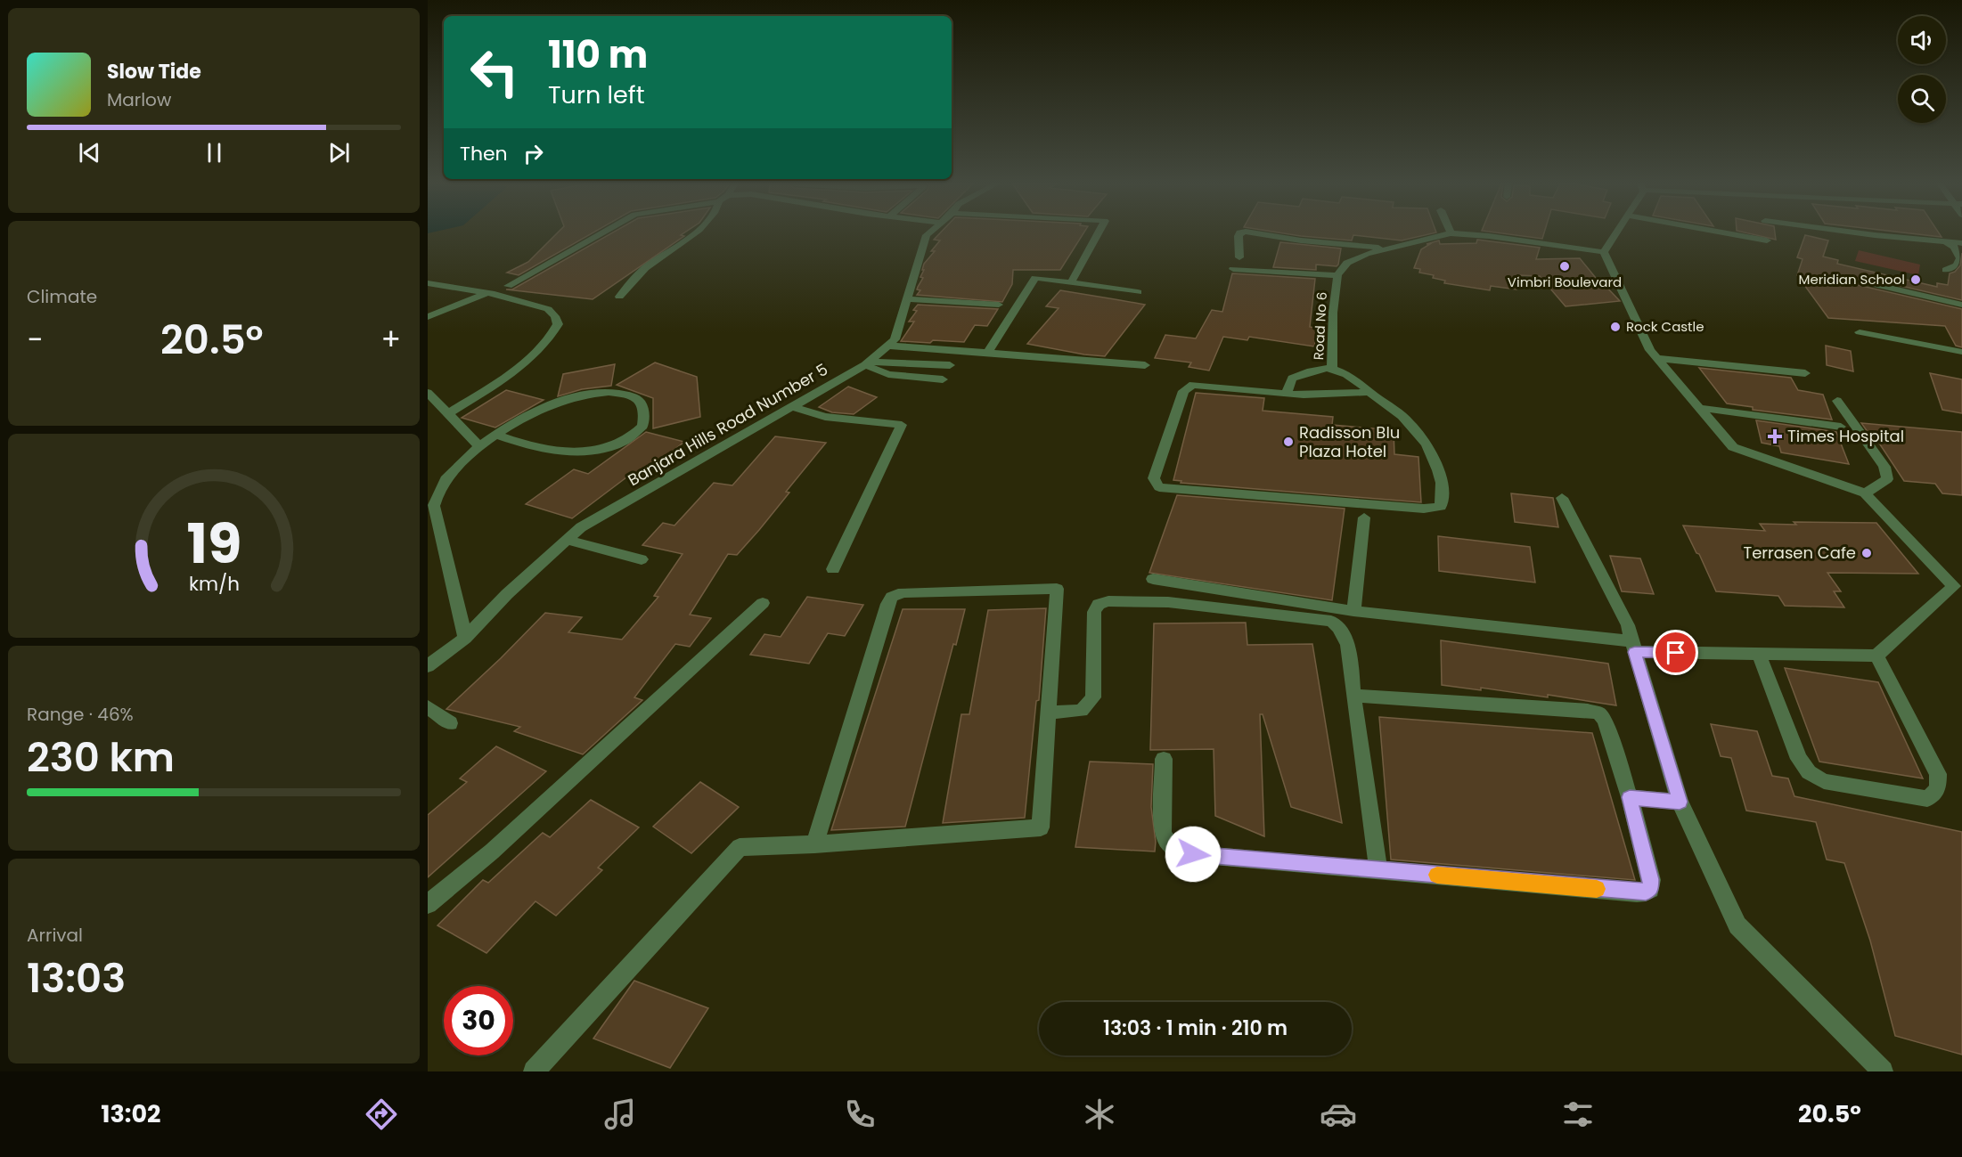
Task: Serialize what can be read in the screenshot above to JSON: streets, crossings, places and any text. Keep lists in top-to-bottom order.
{
  "streets": {
    "street": ["Road No 6", "Banjara Hills Road Number 5"]
  },
  "places": {
    "other": [
      "Vimbri Boulevard",
      "Meridian School",
      "Rock Castle",
      "Radisson Blu Plaza Hotel",
      "Terrasen Cafe"
    ],
    "health": ["Times Hospital"]
  },
  "page": {
    "turn": ["110 m", "Turn left"],
    "song": ["Slow Tide", "Marlow"],
    "then": "Then",
    "tile": [
      "Climate",
      ["Range · 46%", "230 km"],
      ["Arrival", "13:03"]
    ],
    "heat": ["−", "20.5°", "+"],
    "limit": "30",
    "trip": "13:03 · 1 min · 210 m",
    "tabs": ["13:02", "20.5°"],
    "gauge": ["19", "km/h"]
  }
}
